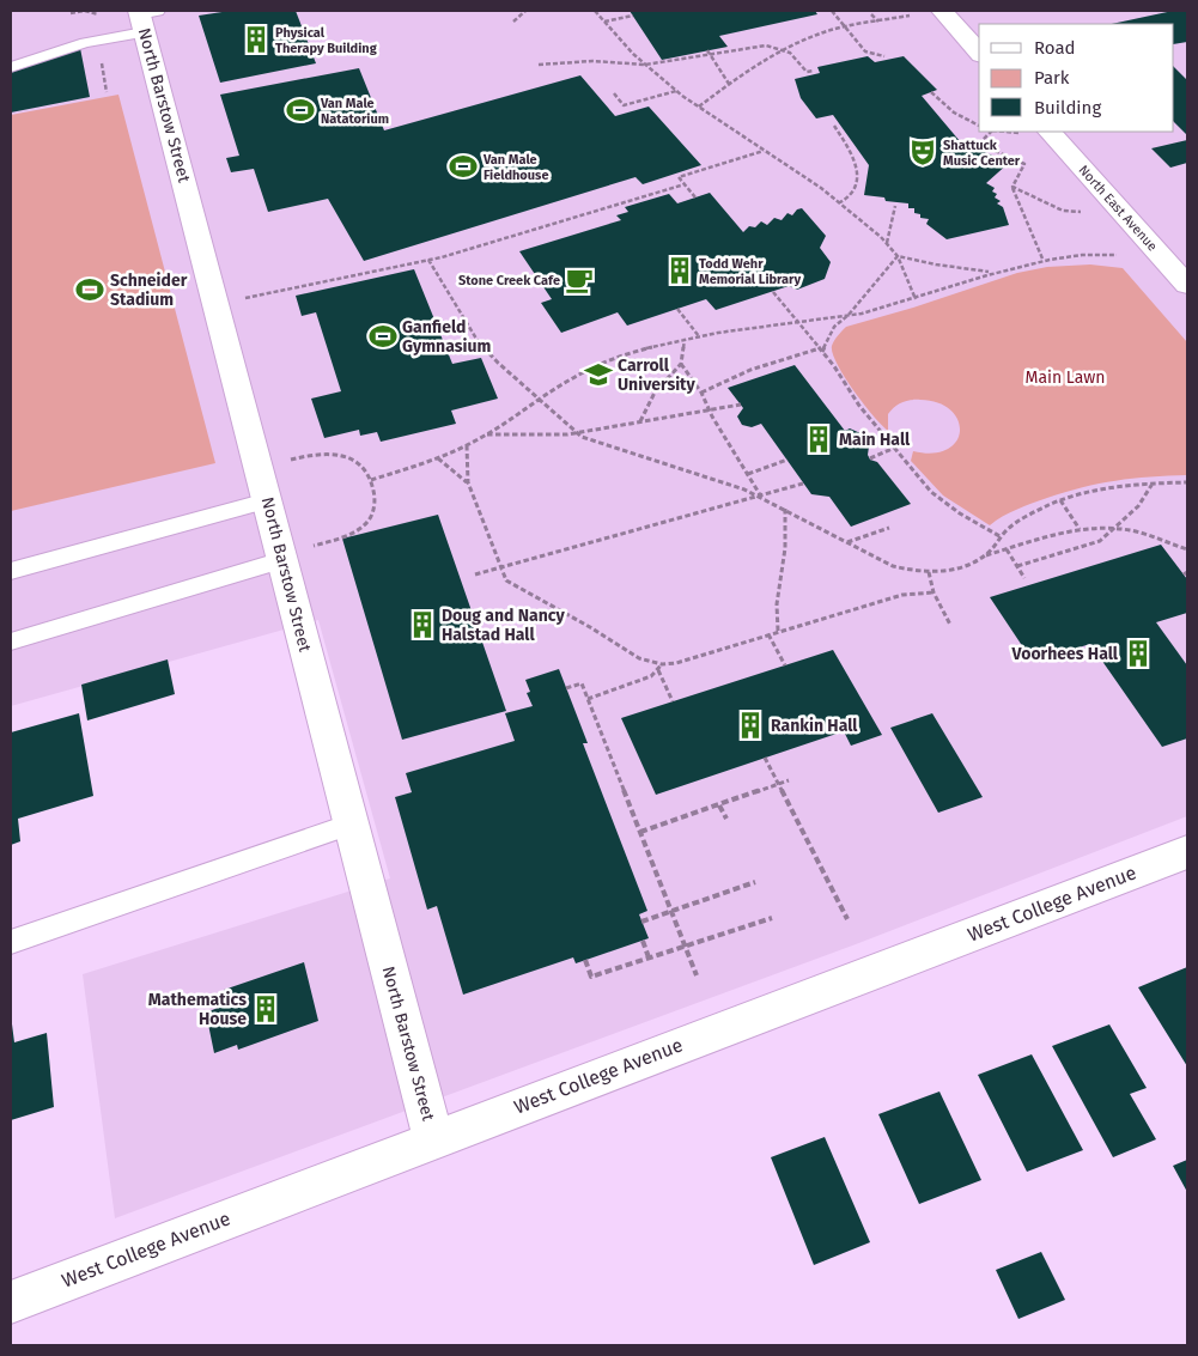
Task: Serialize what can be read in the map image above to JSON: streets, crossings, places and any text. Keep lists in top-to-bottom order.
{
  "streets": {
    "street": ["North Barstow Street", "North East Avenue", "West College Avenue"]
  },
  "crossings": [
    ["North Barstow Street", "West College Avenue"]
  ],
  "parks": ["Main Lawn"],
  "places": {
    "building": [
      "Physical Therapy Building",
      "Todd Wehr Memorial Library",
      "Main Hall",
      "Doug and Nancy Halstad Hall",
      "Voorhees Hall",
      "Rankin Hall",
      "Mathematics House"
    ],
    "sports": [
      "Van Male Natatorium",
      "Van Male Fieldhouse",
      "Schneider Stadium",
      "Ganfield Gymnasium"
    ],
    "theatre": ["Shattuck Music Center"],
    "cafe": ["Stone Creek Cafe"],
    "school or university": ["Carroll University"]
  },
  "legend": ["Road", "Park", "Building"]
}
